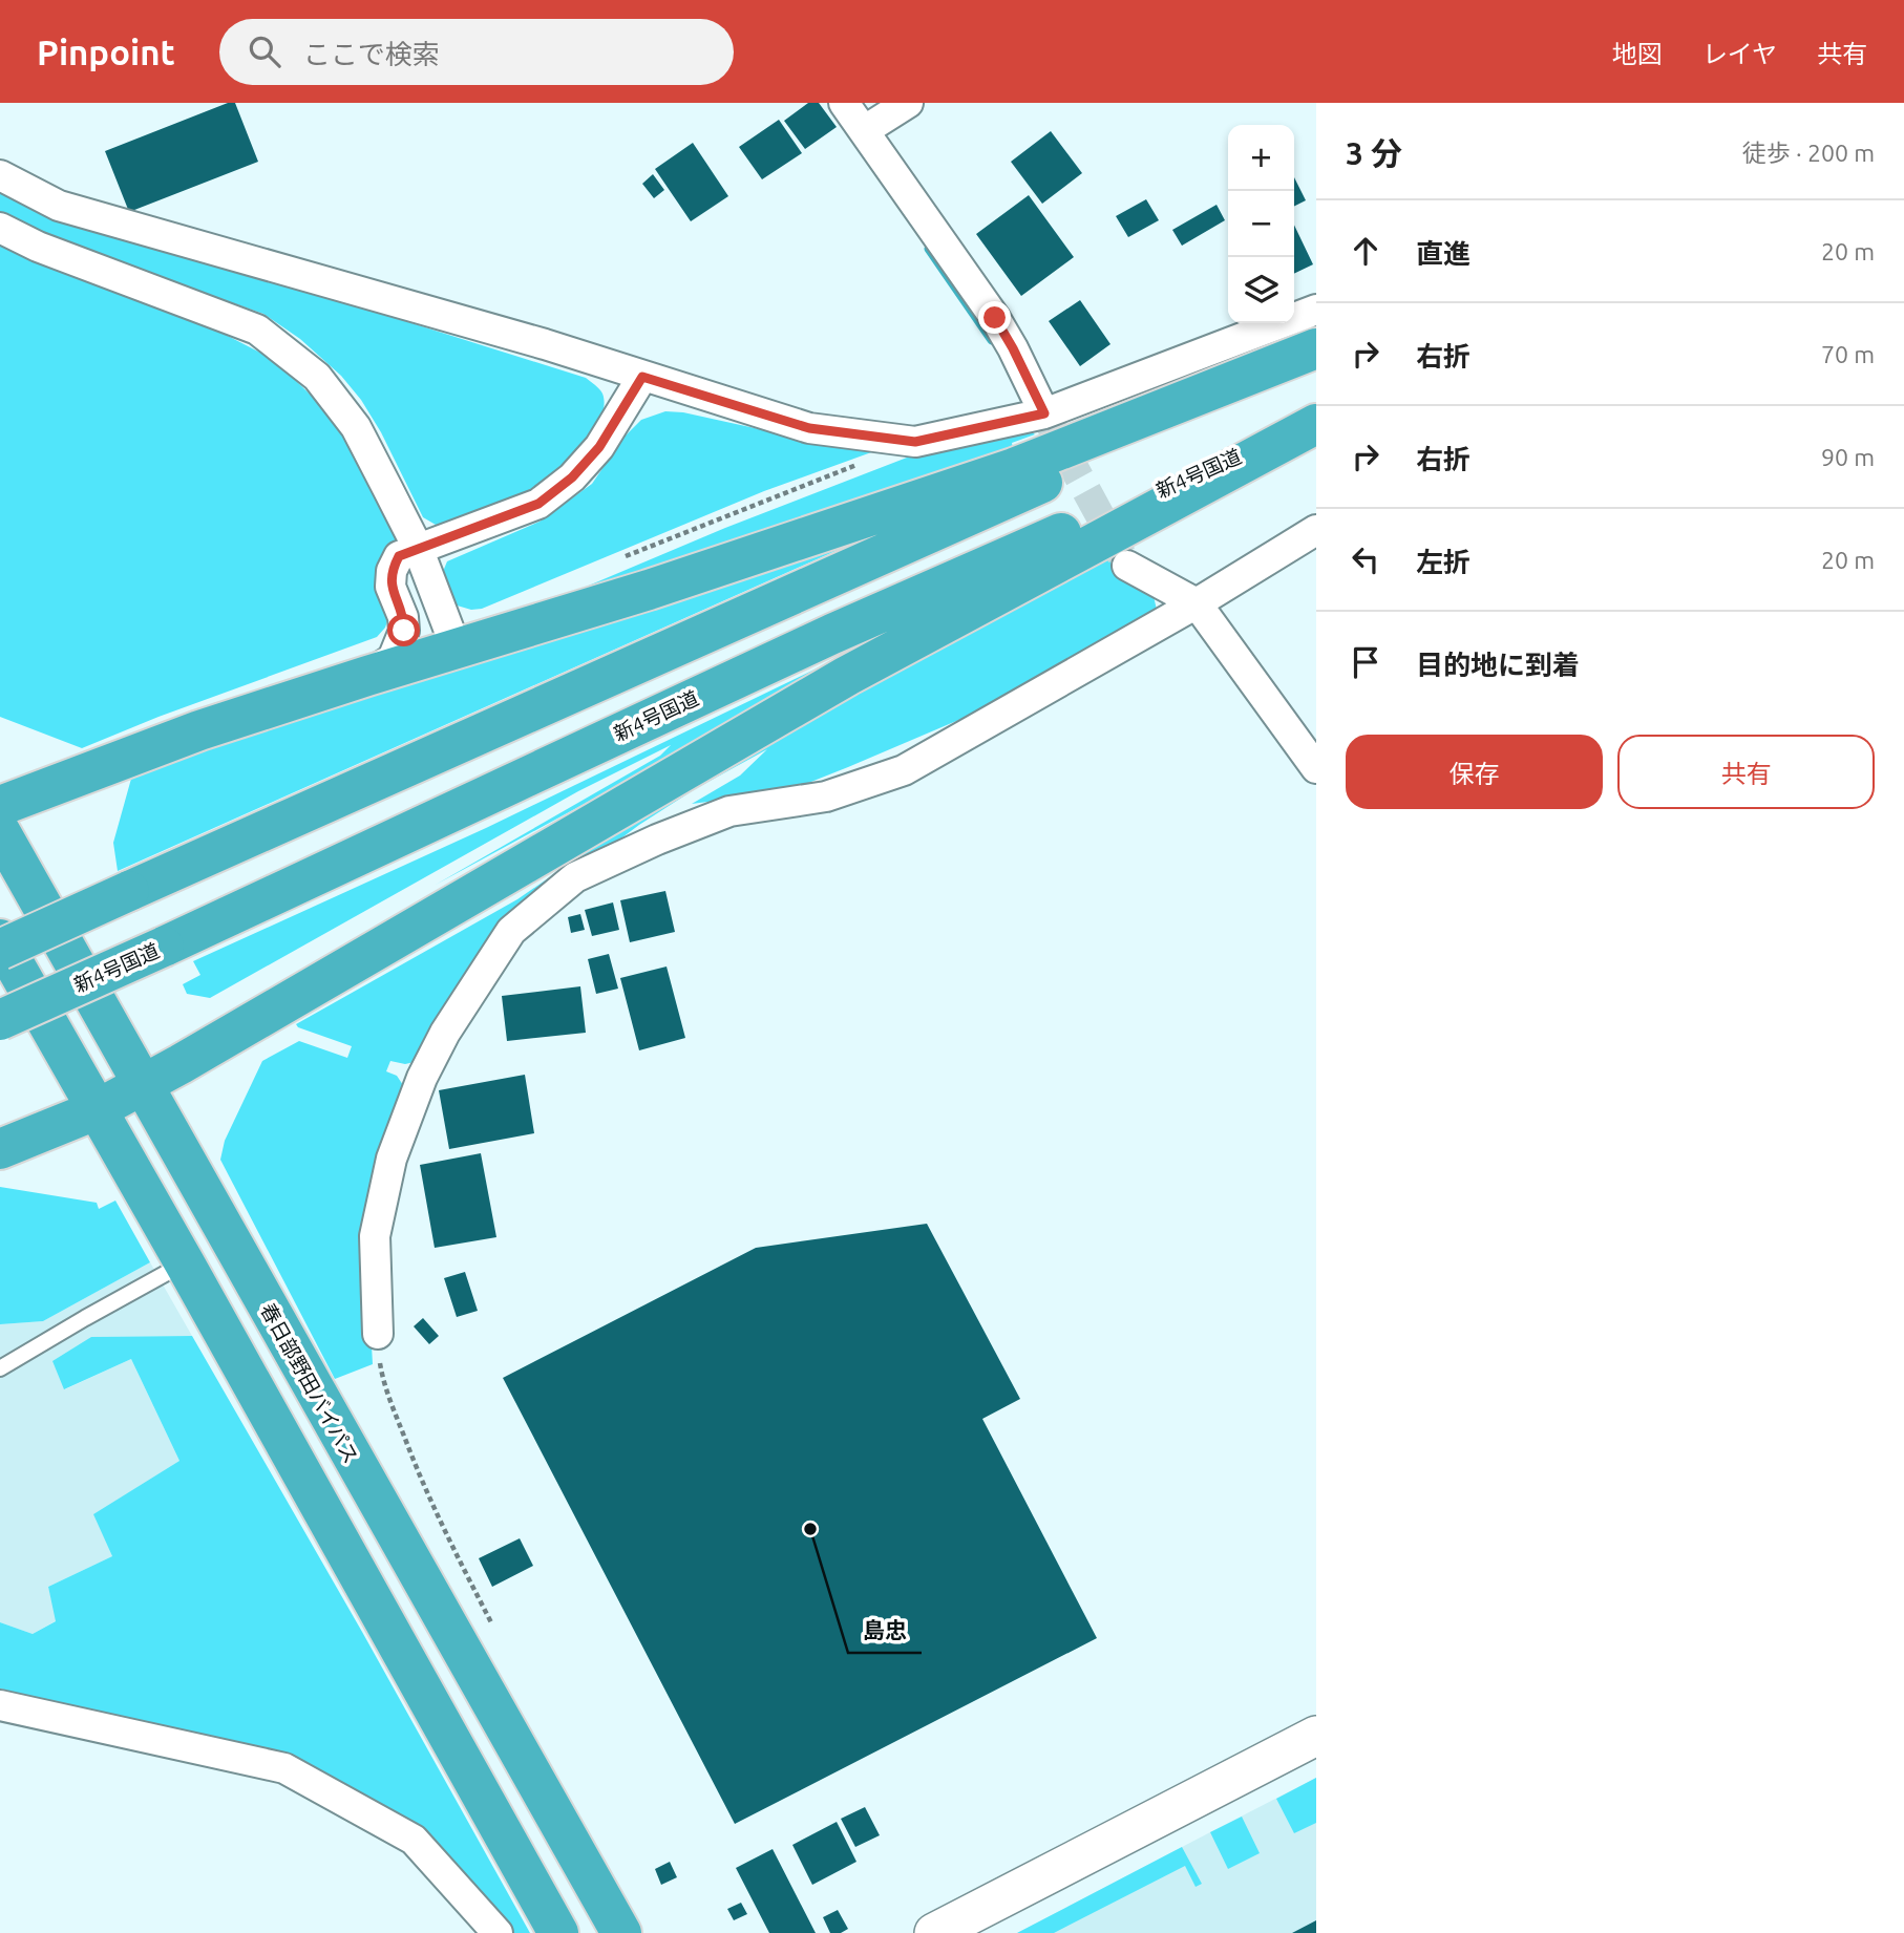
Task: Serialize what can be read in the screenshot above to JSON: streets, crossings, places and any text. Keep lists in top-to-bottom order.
{
  "streets": {
    "highway": ["新4号国道", "春日部野田バイパス"]
  },
  "places": ["島忠"],
  "page": {
    "header": "Pinpoint",
    "search": "ここで検索",
    "nav": ["地図", "レイヤ", "共有"],
    "heading": ["3 分", "徒歩 · 200 m"],
    "map_buttons": ["+", "−"],
    "list": [
      ["直進", "20 m"],
      ["右折", "70 m"],
      ["右折", "90 m"],
      ["左折", "20 m"],
      "目的地に到着"
    ],
    "buttons": ["保存", "共有"]
  }
}
